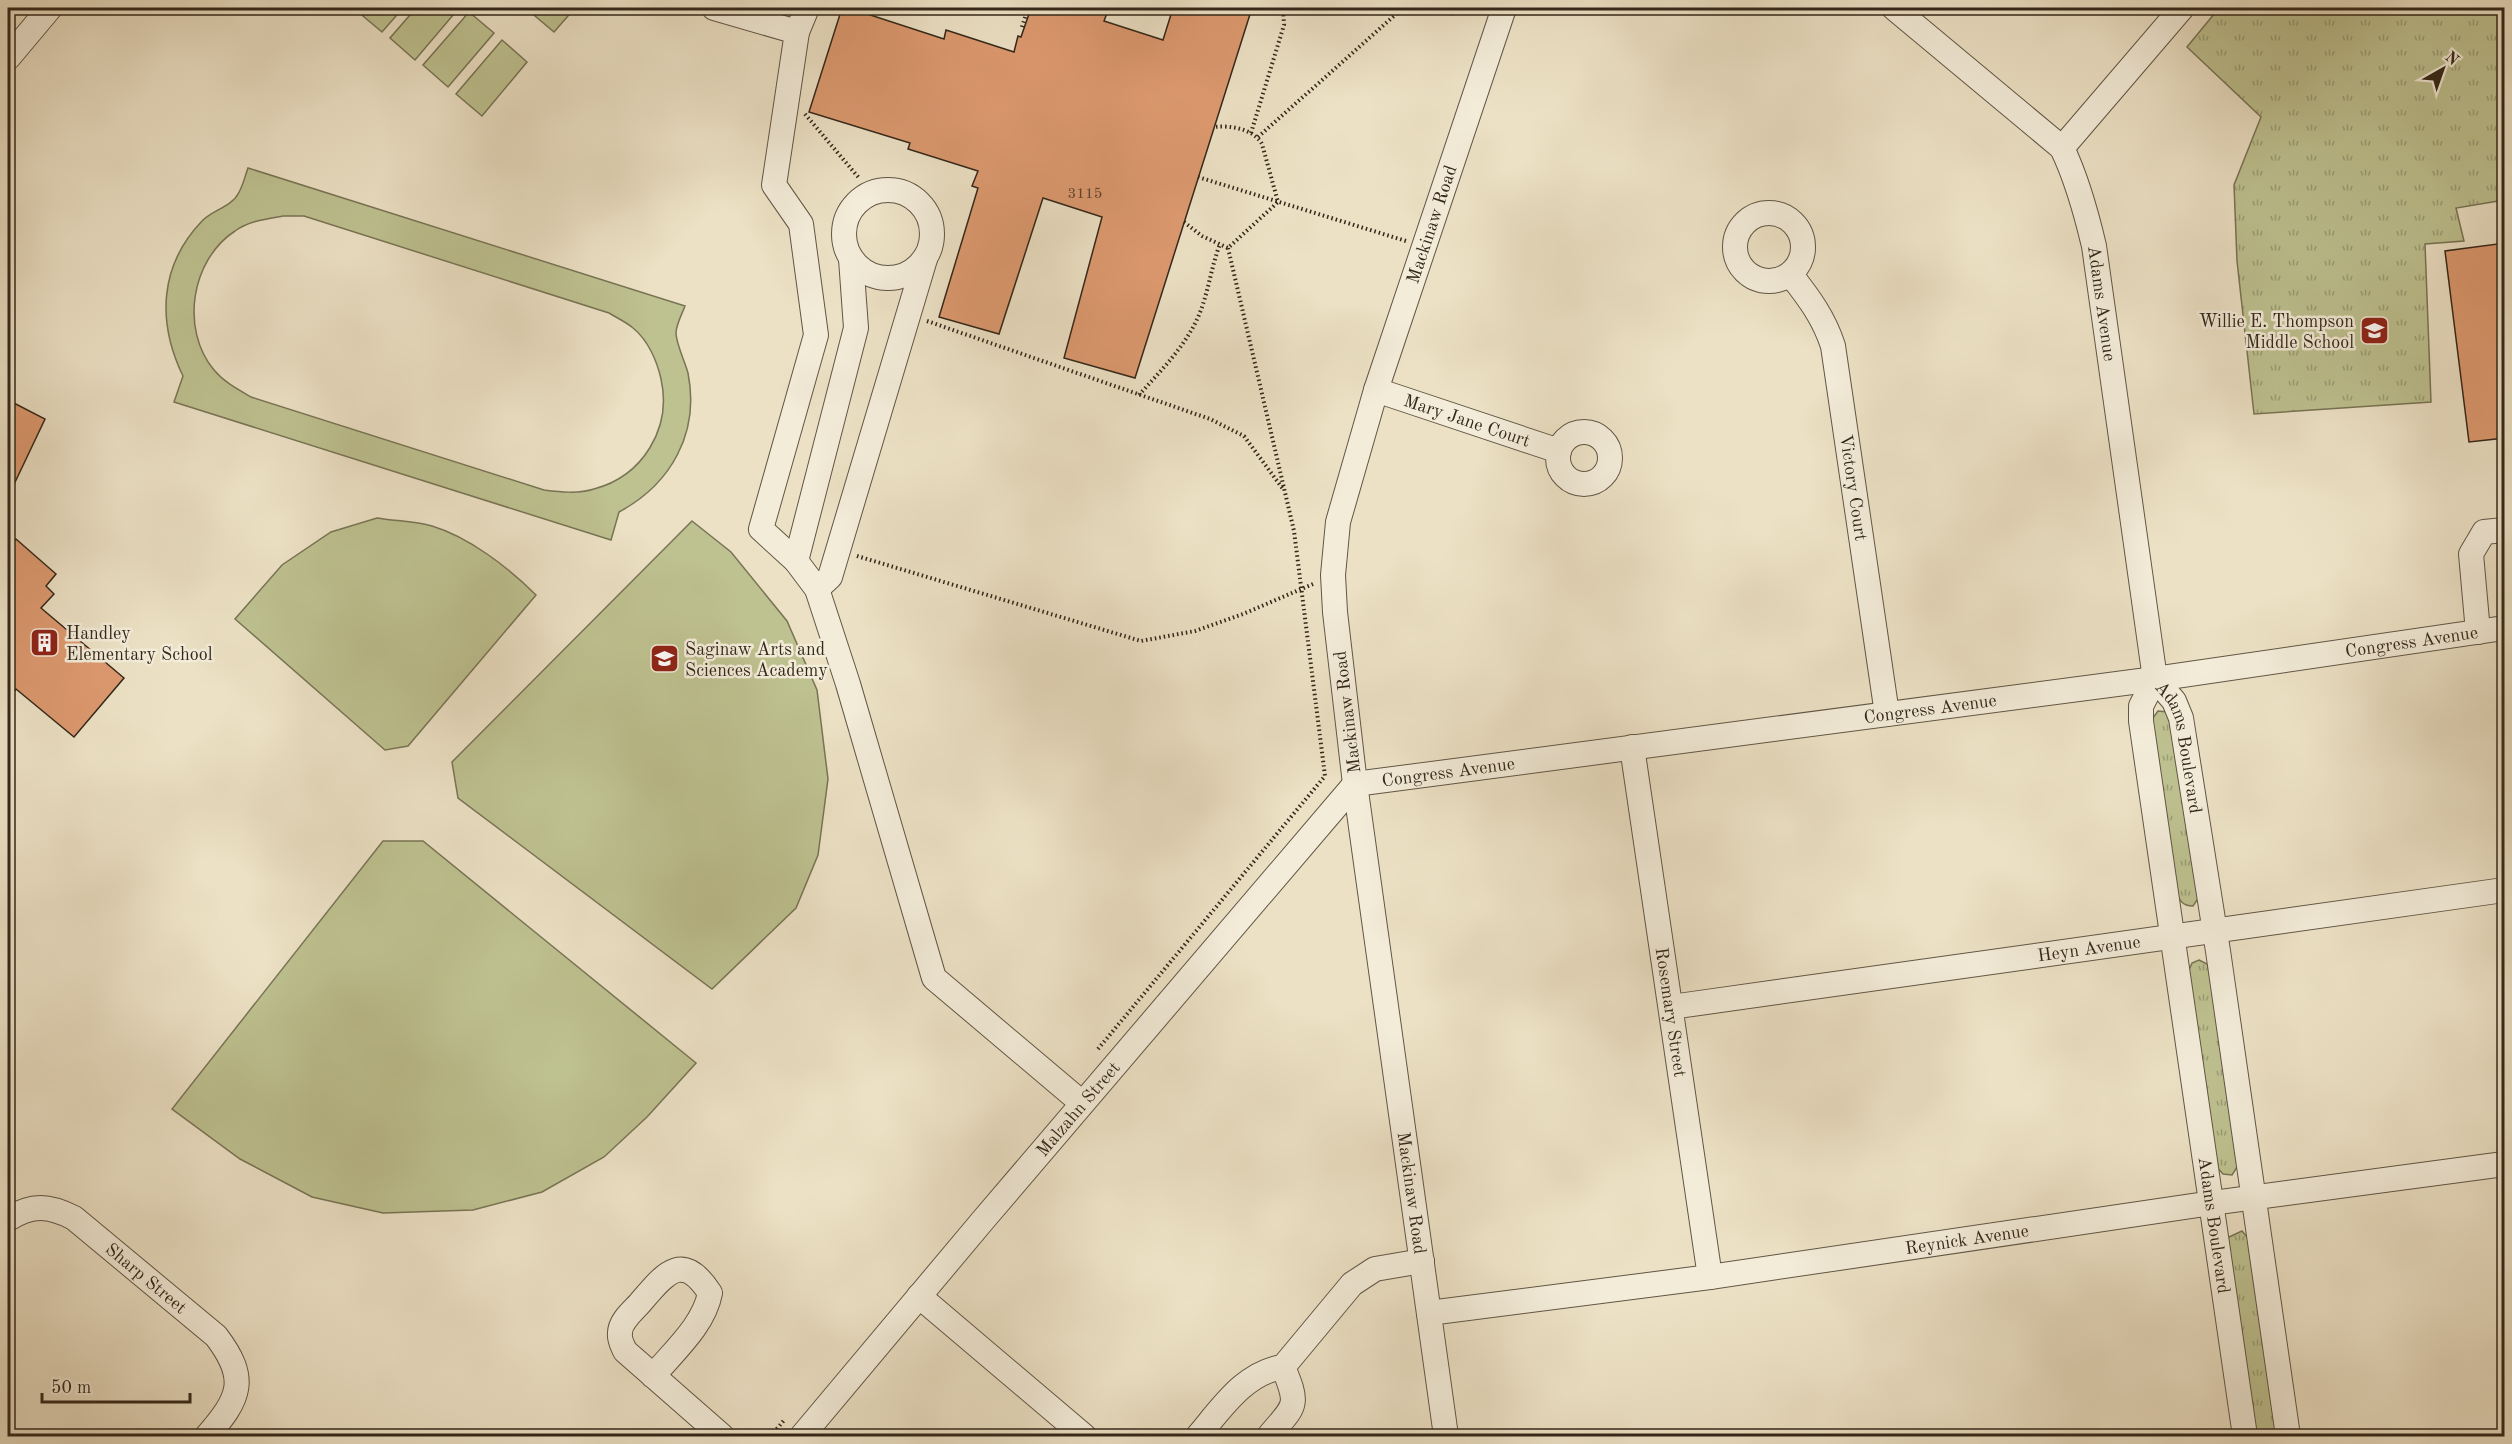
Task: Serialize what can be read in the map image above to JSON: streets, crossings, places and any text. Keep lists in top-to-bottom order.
{
  "streets": {
    "street": [
      "Mackinaw Road",
      "Adams Avenue",
      "Mary Jane Court",
      "Victory Court",
      "Congress Avenue",
      "Adams Boulevard",
      "Heyn Avenue",
      "Rosemary Street",
      "Malzahn Street",
      "Reynick Avenue",
      "Sharp Street"
    ]
  },
  "crossings": [
    ["Mackinaw Road", "Mary Jane Court"],
    ["Mackinaw Road", "Congress Avenue"],
    ["Mackinaw Road", "Malzahn Street"],
    ["Mackinaw Road", "Reynick Avenue"],
    ["Adams Avenue", "Congress Avenue"],
    ["Adams Avenue", "Adams Boulevard"],
    ["Victory Court", "Congress Avenue"],
    ["Congress Avenue", "Adams Boulevard"],
    ["Congress Avenue", "Rosemary Street"],
    ["Congress Avenue", "Malzahn Street"],
    ["Adams Boulevard", "Heyn Avenue"],
    ["Adams Boulevard", "Reynick Avenue"],
    ["Heyn Avenue", "Rosemary Street"],
    ["Rosemary Street", "Reynick Avenue"]
  ],
  "places": {
    "school or university": ["Willie E. Thompson Middle School", "Saginaw Arts and Sciences Academy"],
    "building": ["Handley Elementary School"]
  },
  "house_numbers": ["3115"],
  "scale_bar": "50 m",
  "north": "top right"
}
